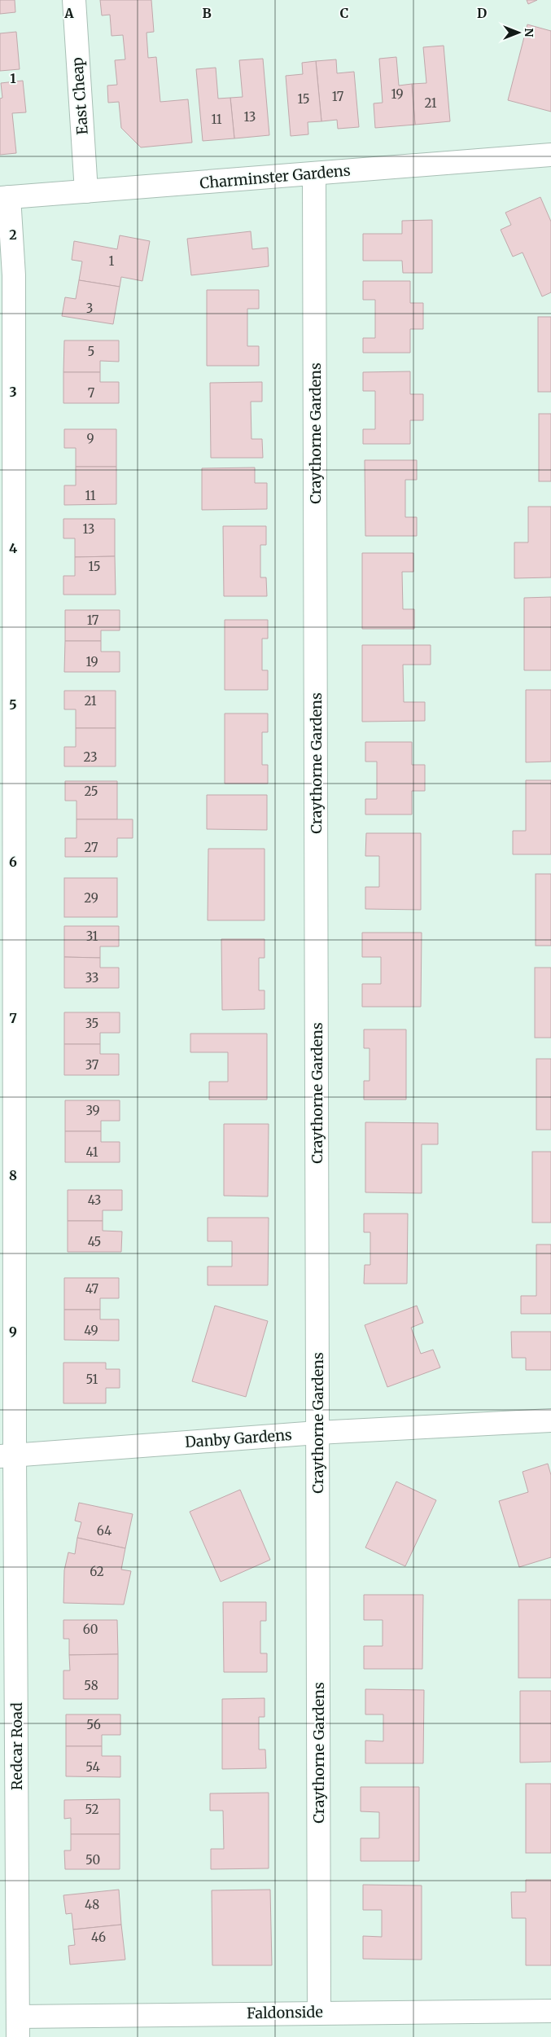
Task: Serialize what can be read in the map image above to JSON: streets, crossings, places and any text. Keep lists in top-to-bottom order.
{
  "streets": {
    "street": [
      "East Cheap",
      "Charminster Gardens",
      "Craythorne Gardens",
      "Danby Gardens",
      "Redcar Road",
      "Faldonside"
    ]
  },
  "crossings": [
    ["East Cheap", "Charminster Gardens"],
    ["Charminster Gardens", "Craythorne Gardens"],
    ["Charminster Gardens", "Redcar Road"],
    ["Craythorne Gardens", "Danby Gardens"],
    ["Craythorne Gardens", "Faldonside"],
    ["Danby Gardens", "Redcar Road"],
    ["Redcar Road", "Faldonside"]
  ],
  "house_numbers": [
    "19",
    "17",
    "15",
    "21",
    "13",
    "11",
    "1",
    "3",
    "5",
    "7",
    "9",
    "11",
    "13",
    "15",
    "17",
    "19",
    "21",
    "23",
    "25",
    "27",
    "29",
    "31",
    "33",
    "35",
    "37",
    "39",
    "41",
    "43",
    "45",
    "47",
    "49",
    "51",
    "64",
    "62",
    "60",
    "58",
    "56",
    "54",
    "52",
    "50",
    "48",
    "46"
  ],
  "north": "right",
  "grid": {
    "columns": [
      "A",
      "B",
      "C",
      "D"
    ],
    "rows": [
      "1",
      "2",
      "3",
      "4",
      "5",
      "6",
      "7",
      "8",
      "9"
    ]
  }
}
